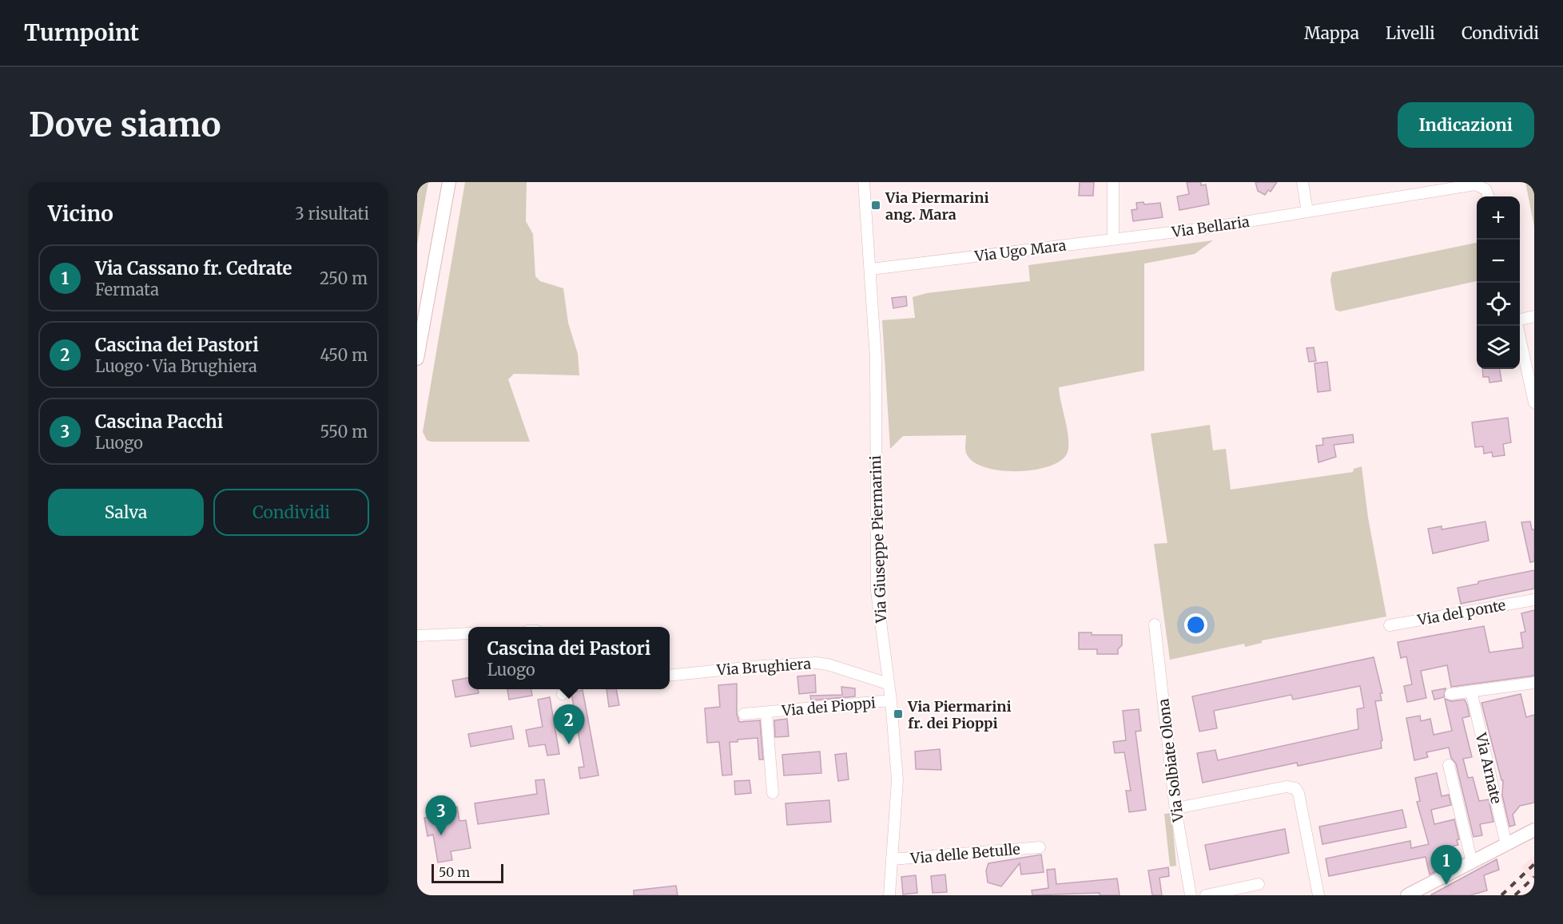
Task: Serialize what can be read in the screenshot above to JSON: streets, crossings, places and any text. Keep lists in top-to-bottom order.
{
  "streets": {
    "street": [
      "Via Bellaria",
      "Via Ugo Mara",
      "Via Giuseppe Piermarini",
      "Via del ponte",
      "Via Brughiera",
      "Via dei Pioppi",
      "Via Solbiate Olona",
      "Via Arnate",
      "Via delle Betulle"
    ]
  },
  "crossings": [
    ["Via Bellaria", "Via Ugo Mara"],
    ["Via Ugo Mara", "Via Giuseppe Piermarini"],
    ["Via Giuseppe Piermarini", "Via Brughiera"],
    ["Via Giuseppe Piermarini", "Via dei Pioppi"],
    ["Via Giuseppe Piermarini", "Via delle Betulle"]
  ],
  "places": {
    "transit": ["Via Piermarini ang. Mara", "Via Piermarini fr. dei Pioppi"]
  },
  "scale_bar": "50 m",
  "page": {
    "header": "Turnpoint",
    "nav": ["Mappa", "Livelli", "Condividi"],
    "buttons": [
      "Indicazioni",
      ["Salva", "Condividi"]
    ],
    "title": "Dove siamo",
    "heading": ["Vicino", "3 risultati"],
    "map_buttons": ["+", "−"],
    "list": [
      {
        "mark": "1",
        "name": "Via Cassano fr. Cedrate",
        "note": "Fermata",
        "value": "250 m"
      },
      {
        "mark": "2",
        "name": "Cascina dei Pastori",
        "note": "Luogo · Via Brughiera",
        "value": "450 m"
      },
      {
        "mark": "3",
        "name": "Cascina Pacchi",
        "note": "Luogo",
        "value": "550 m"
      }
    ],
    "popup": ["Cascina dei Pastori", "Luogo"],
    "pins": ["2", "3", "1"],
    "scale": "50 m"
  }
}
